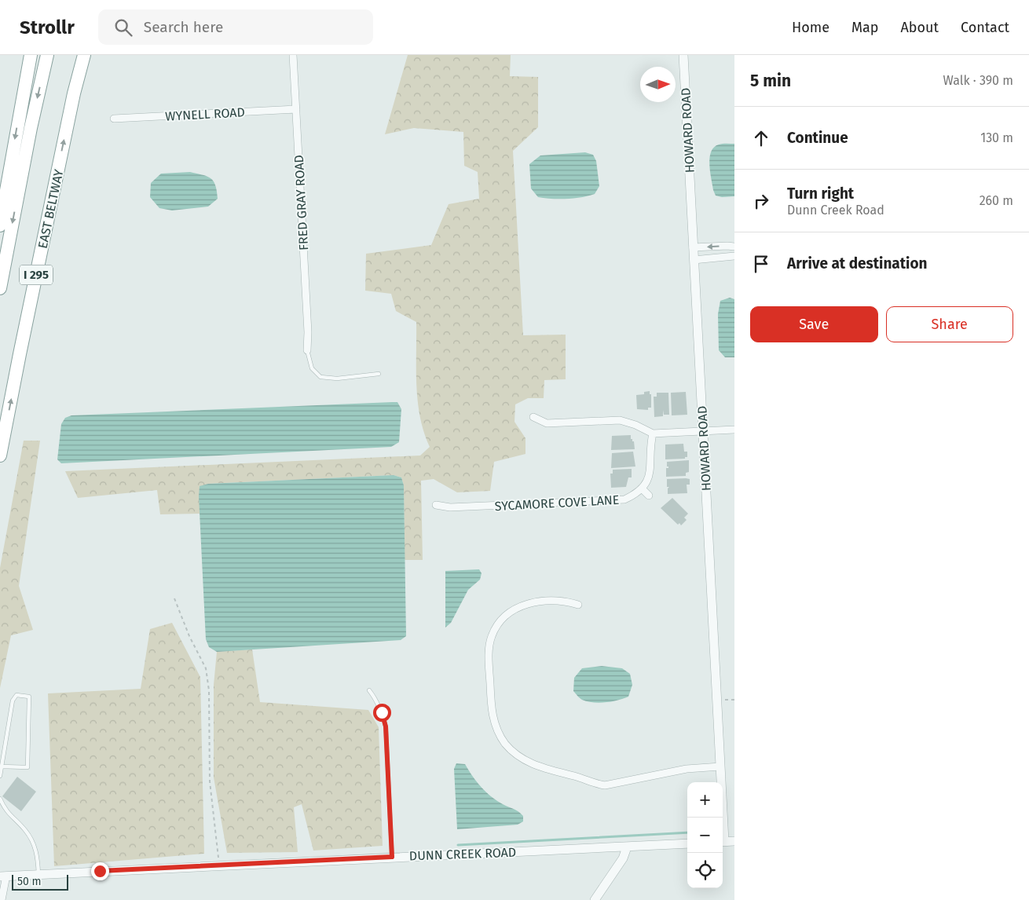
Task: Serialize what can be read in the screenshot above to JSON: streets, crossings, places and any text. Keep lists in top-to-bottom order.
{
  "streets": {
    "highway": ["EAST BELTWAY", "I 295"],
    "street": [
      "WYNELL ROAD",
      "HOWARD ROAD",
      "FRED GRAY ROAD",
      "SYCAMORE COVE LANE",
      "DUNN CREEK ROAD"
    ]
  },
  "crossings": [
    ["WYNELL ROAD", "FRED GRAY ROAD"]
  ],
  "scale_bar": "50 m",
  "north": "right",
  "page": {
    "header": "Strollr",
    "search": "Search here",
    "nav": [
      "Home",
      "Map",
      "About",
      "Contact"
    ],
    "heading": ["5 min", "Walk · 390 m"],
    "list": [
      ["Continue", "130 m"],
      ["Turn right", "Dunn Creek Road", "260 m"],
      "Arrive at destination"
    ],
    "buttons": ["Save", "Share"],
    "map_buttons": ["+", "−"],
    "scale": "50 m"
  }
}
